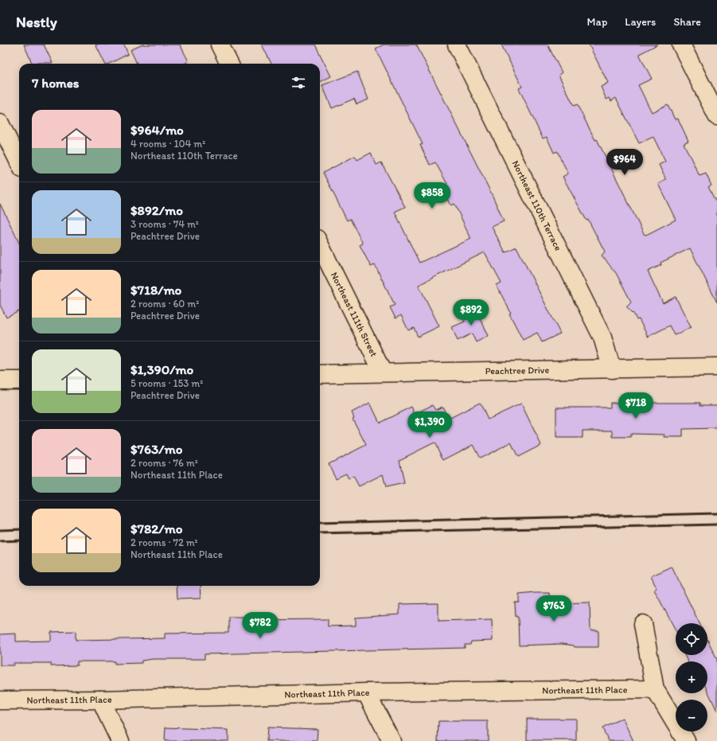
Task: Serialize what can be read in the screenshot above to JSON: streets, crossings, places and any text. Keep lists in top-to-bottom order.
{
  "streets": {
    "street": [
      "Northeast 110th Terrace",
      "Northeast 111th Street",
      "Peachtree Drive",
      "Northeast 11th Place"
    ]
  },
  "crossings": [
    ["Northeast 110th Terrace", "Peachtree Drive"],
    ["Northeast 111th Street", "Peachtree Drive"]
  ],
  "page": {
    "header": "Nestly",
    "nav": ["Map", "Layers", "Share"],
    "heading": "7 homes",
    "list": [
      {
        "name": "$964/mo",
        "note": "4 rooms · 104 m² · Northeast 110th Terrace"
      },
      {
        "name": "$892/mo",
        "note": "3 rooms · 74 m² · Peachtree Drive"
      },
      {
        "name": "$718/mo",
        "note": "2 rooms · 60 m² · Peachtree Drive"
      },
      {
        "name": "$1,390/mo",
        "note": "5 rooms · 153 m² · Peachtree Drive"
      },
      {
        "name": "$763/mo",
        "note": "2 rooms · 76 m² · Northeast 11th Place"
      },
      {
        "name": "$782/mo",
        "note": "2 rooms · 72 m² · Northeast 11th Place"
      }
    ],
    "price": [
      "$964",
      "$858",
      "$892",
      "$718",
      "$1,390",
      "$763",
      "$782"
    ],
    "map_buttons": ["+", "−"]
  }
}
